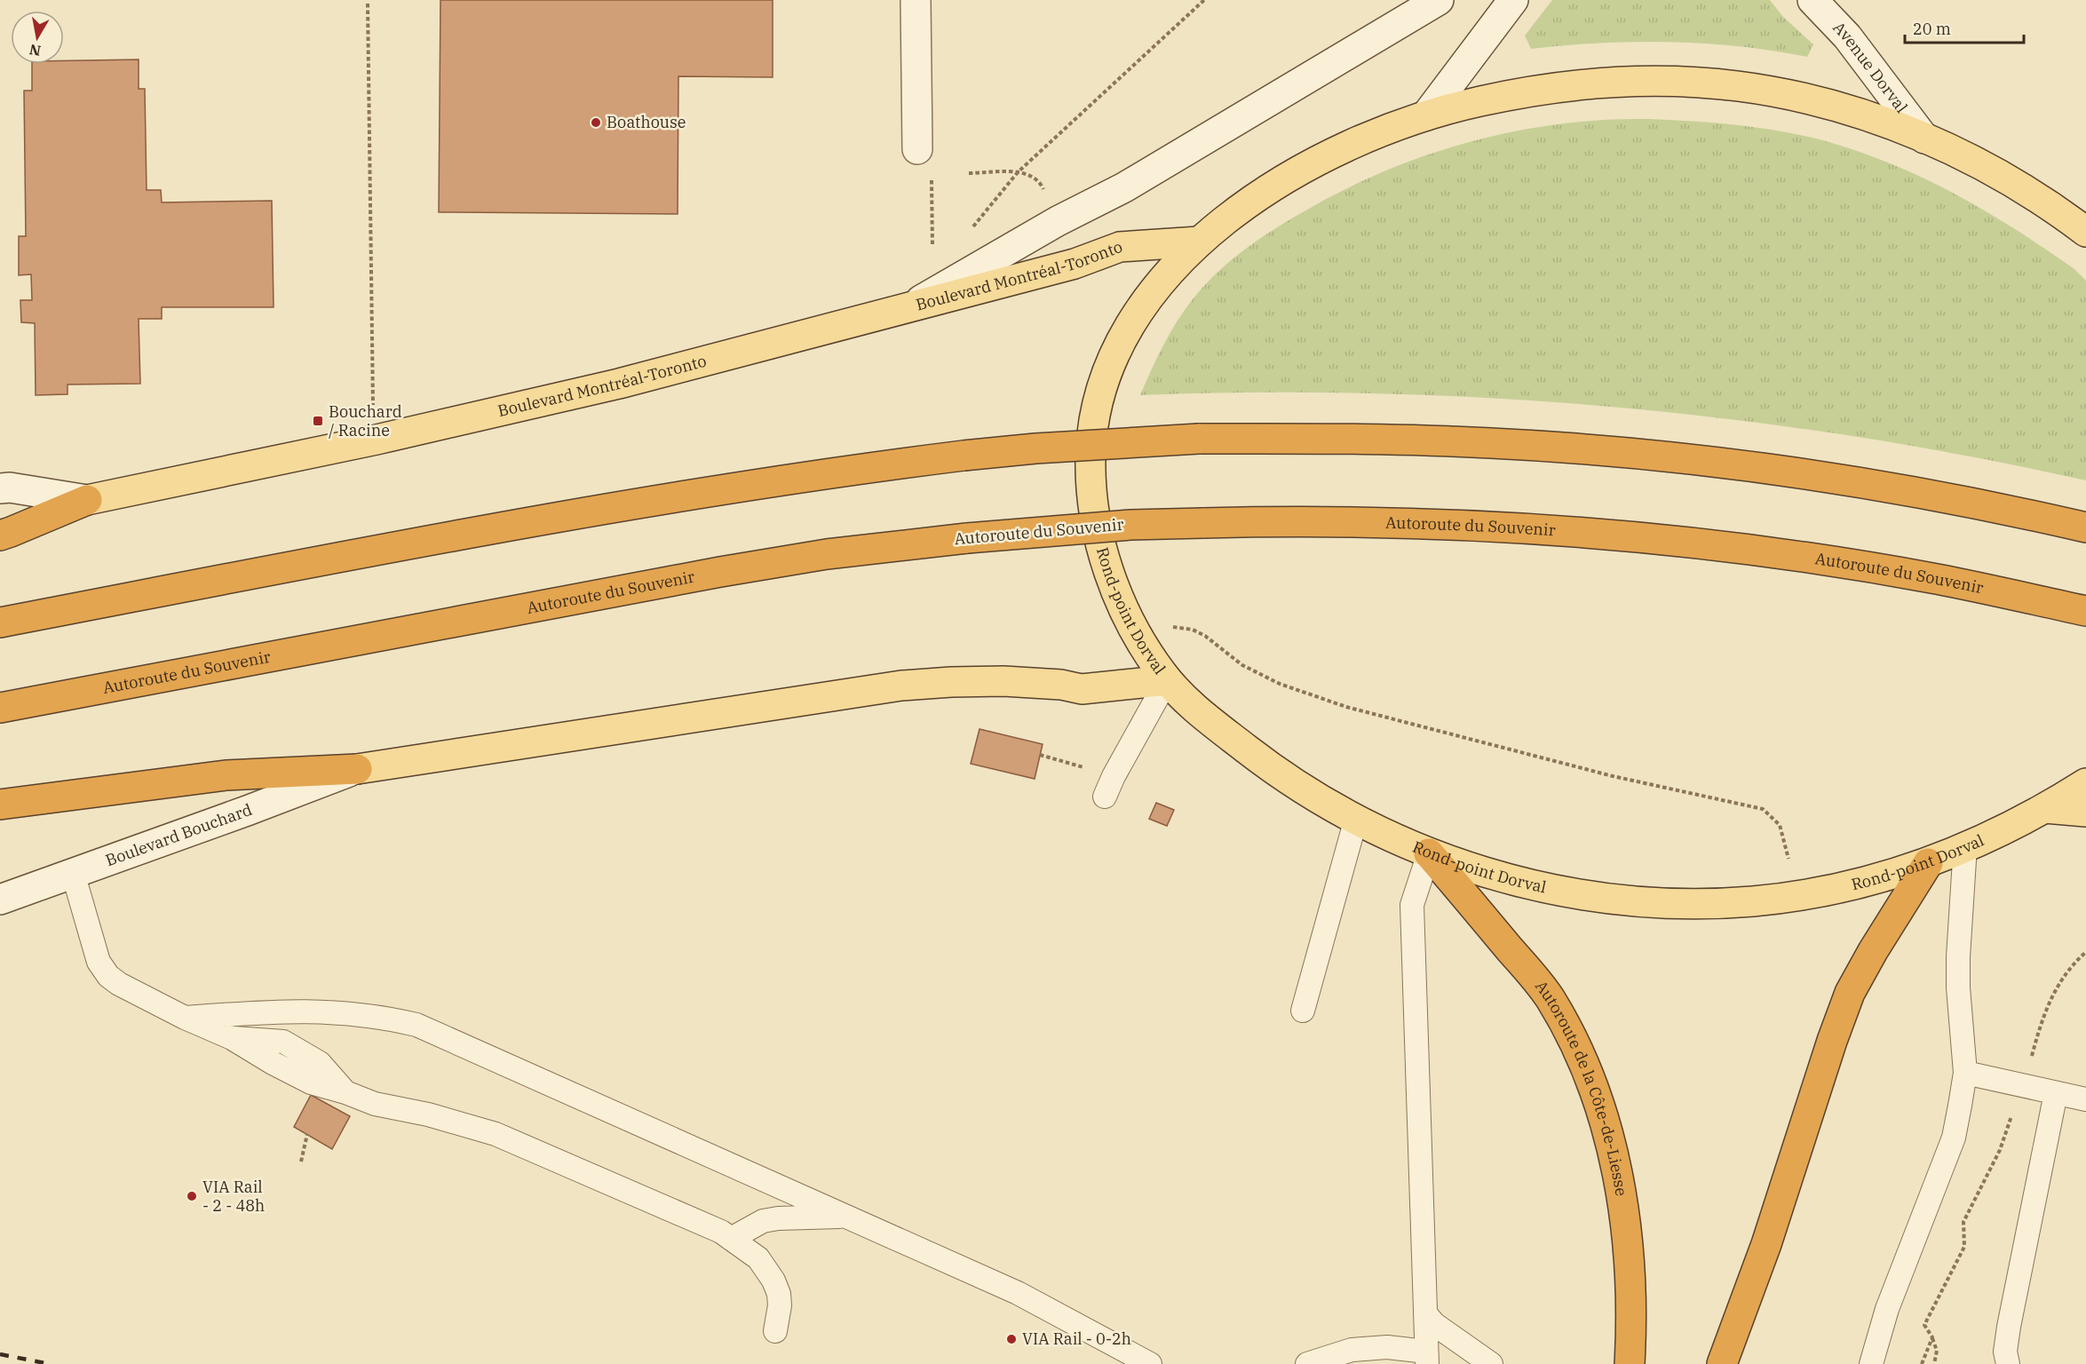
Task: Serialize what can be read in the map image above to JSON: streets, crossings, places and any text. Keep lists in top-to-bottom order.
{
  "streets": {
    "highway": ["Autoroute du Souvenir", "Autoroute de la Côte-de-Liesse"],
    "main road": ["Boulevard Montréal-Toronto", "Rond-point Dorval"],
    "street": ["Avenue Dorval", "Boulevard Bouchard"]
  },
  "crossings": [
    ["Avenue Dorval", "Rond-point Dorval"],
    ["Boulevard Montréal-Toronto", "Rond-point Dorval"],
    ["Rond-point Dorval", "Autoroute de la Côte-de-Liesse"]
  ],
  "places": {
    "other": ["Boathouse", "VIA Rail - 2 - 48h", "VIA Rail - 0-2h"],
    "transit": ["Bouchard / Racine"]
  },
  "scale_bar": "20 m",
  "north": "bottom"
}
